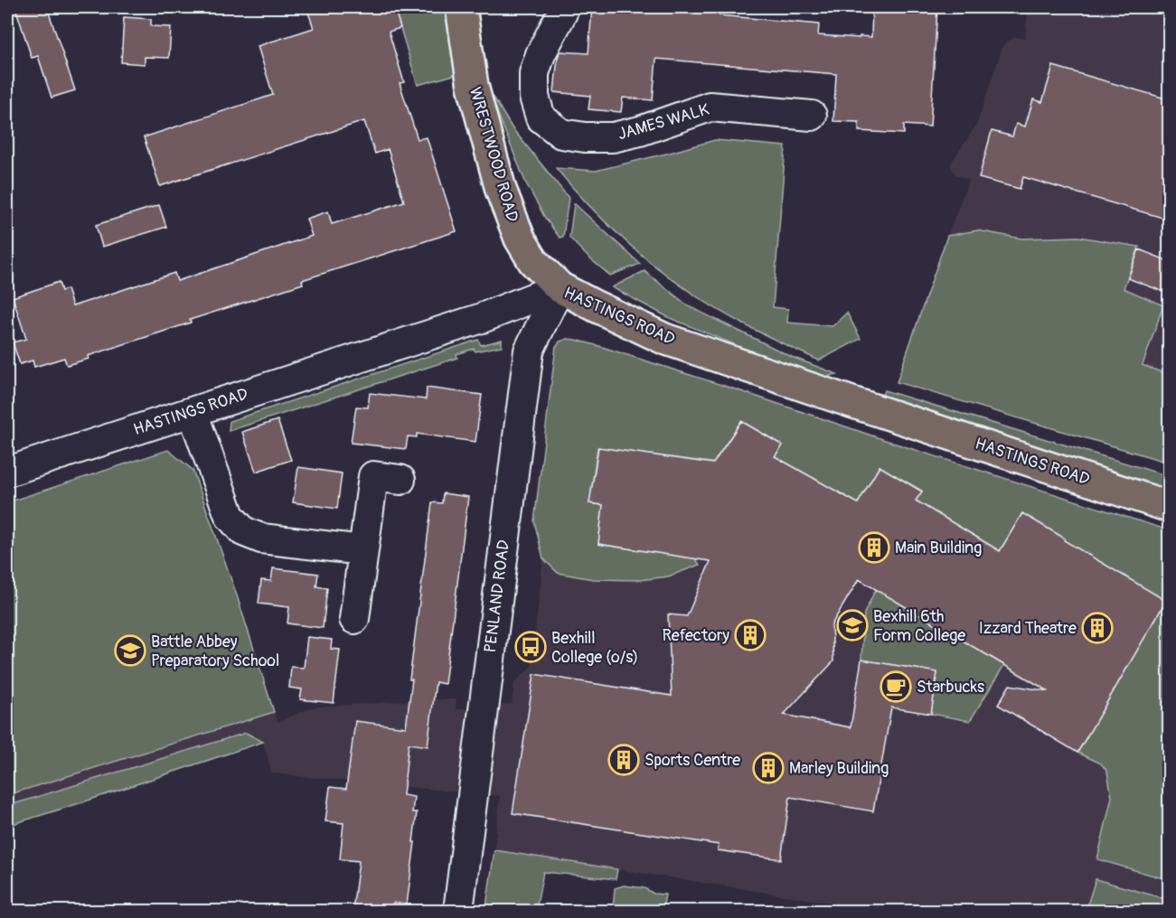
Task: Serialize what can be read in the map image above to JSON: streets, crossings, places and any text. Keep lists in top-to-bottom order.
{
  "streets": {
    "main road": ["WRESTWOOD ROAD", "HASTINGS ROAD"],
    "street": ["JAMES WALK", "PENLAND ROAD"]
  },
  "crossings": [
    ["WRESTWOOD ROAD", "HASTINGS ROAD"],
    ["WRESTWOOD ROAD", "PENLAND ROAD"],
    ["HASTINGS ROAD", "PENLAND ROAD"]
  ],
  "places": {
    "building": [
      "Main Building",
      "Izzard Theatre",
      "Refectory",
      "Sports Centre",
      "Marley Building"
    ],
    "school or university": ["Bexhill 6th Form College", "Battle Abbey Preparatory School"],
    "bus stop": ["Bexhill College (o/s)"],
    "cafe": ["Starbucks"]
  }
}
